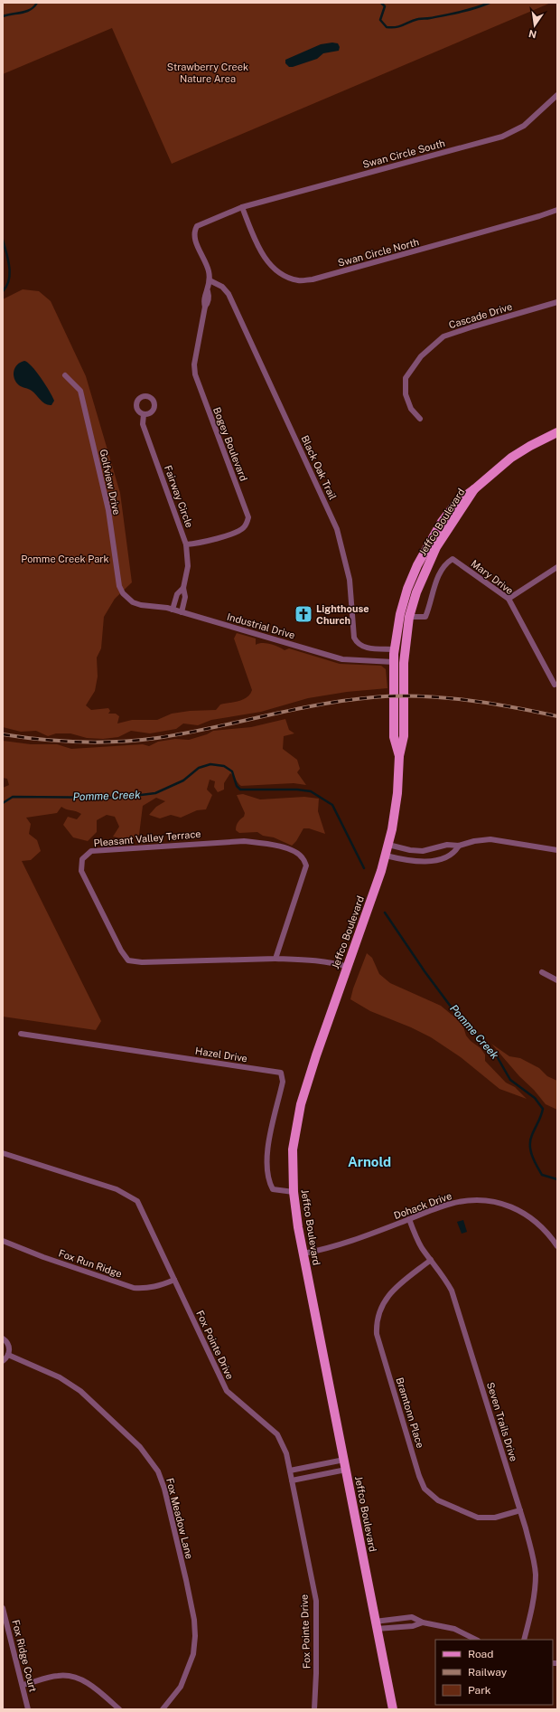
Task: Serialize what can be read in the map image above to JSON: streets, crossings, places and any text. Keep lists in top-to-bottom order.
{
  "streets": {
    "main road": ["Jeffco Boulevard"],
    "street": [
      "Swan Circle South",
      "Swan Circle North",
      "Cascade Drive",
      "Bogey Boulevard",
      "Black Oak Trail",
      "Golfview Drive",
      "Fairway Circle",
      "Mary Drive",
      "Industrial Drive",
      "Pleasant Valley Terrace",
      "Hazel Drive",
      "Dohack Drive",
      "Fox Run Ridge",
      "Fox Pointe Drive",
      "Bramtonn Place",
      "Seven Trails Drive",
      "Fox Meadow Lane",
      "Fox Ridge Court"
    ]
  },
  "crossings": [
    ["Swan Circle South", "Swan Circle North"],
    ["Swan Circle South", "Bogey Boulevard"],
    ["Swan Circle North", "Bogey Boulevard"],
    ["Bogey Boulevard", "Black Oak Trail"],
    ["Bogey Boulevard", "Fairway Circle"],
    ["Black Oak Trail", "Jeffco Boulevard"],
    ["Golfview Drive", "Industrial Drive"],
    ["Fairway Circle", "Industrial Drive"],
    ["Jeffco Boulevard", "Mary Drive"],
    ["Jeffco Boulevard", "Industrial Drive"],
    ["Jeffco Boulevard", "Pleasant Valley Terrace"],
    ["Jeffco Boulevard", "Hazel Drive"],
    ["Jeffco Boulevard", "Dohack Drive"],
    ["Dohack Drive", "Seven Trails Drive"],
    ["Fox Run Ridge", "Fox Pointe Drive"],
    ["Bramtonn Place", "Seven Trails Drive"]
  ],
  "districts": ["Arnold"],
  "water": ["Pomme Creek"],
  "parks": ["Strawberry Creek Nature Area", "Pomme Creek Park"],
  "places": {
    "church": ["Lighthouse Church"]
  },
  "legend": ["Road", "Railway", "Park"],
  "north": "bottom"
}
